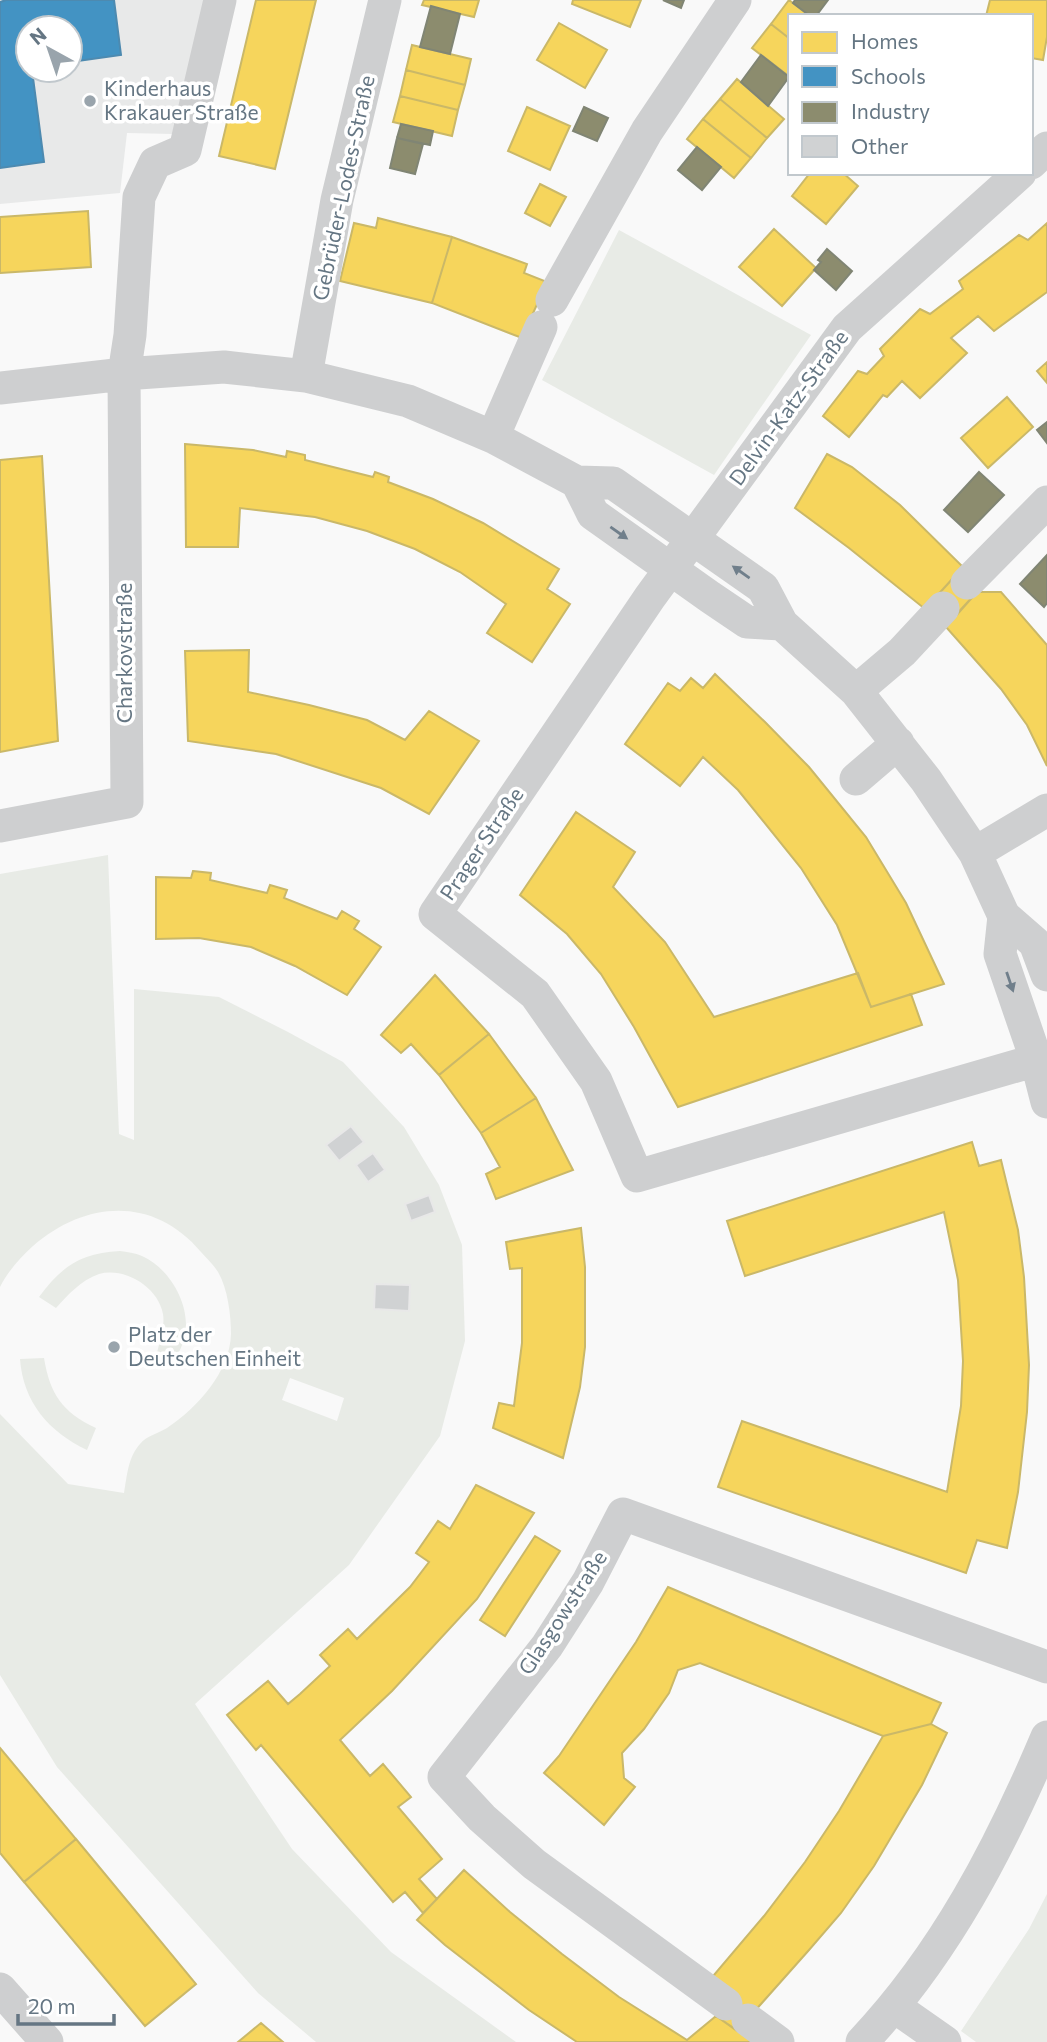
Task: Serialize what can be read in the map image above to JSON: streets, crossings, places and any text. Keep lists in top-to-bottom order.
{
  "streets": {
    "street": [
      "Gebrüder-Lodes-Straße",
      "Delvin-Katz-Straße",
      "Charkovstraße",
      "Prager Straße",
      "Glasgowstraße"
    ]
  },
  "crossings": [
    ["Delvin-Katz-Straße", "Prager Straße"]
  ],
  "places": ["Kinderhaus Krakauer Straße", "Platz der Deutschen Einheit"],
  "legend": [
    "Homes",
    "Schools",
    "Industry",
    "Other"
  ],
  "scale_bar": "20 m",
  "north": "top left"
}
